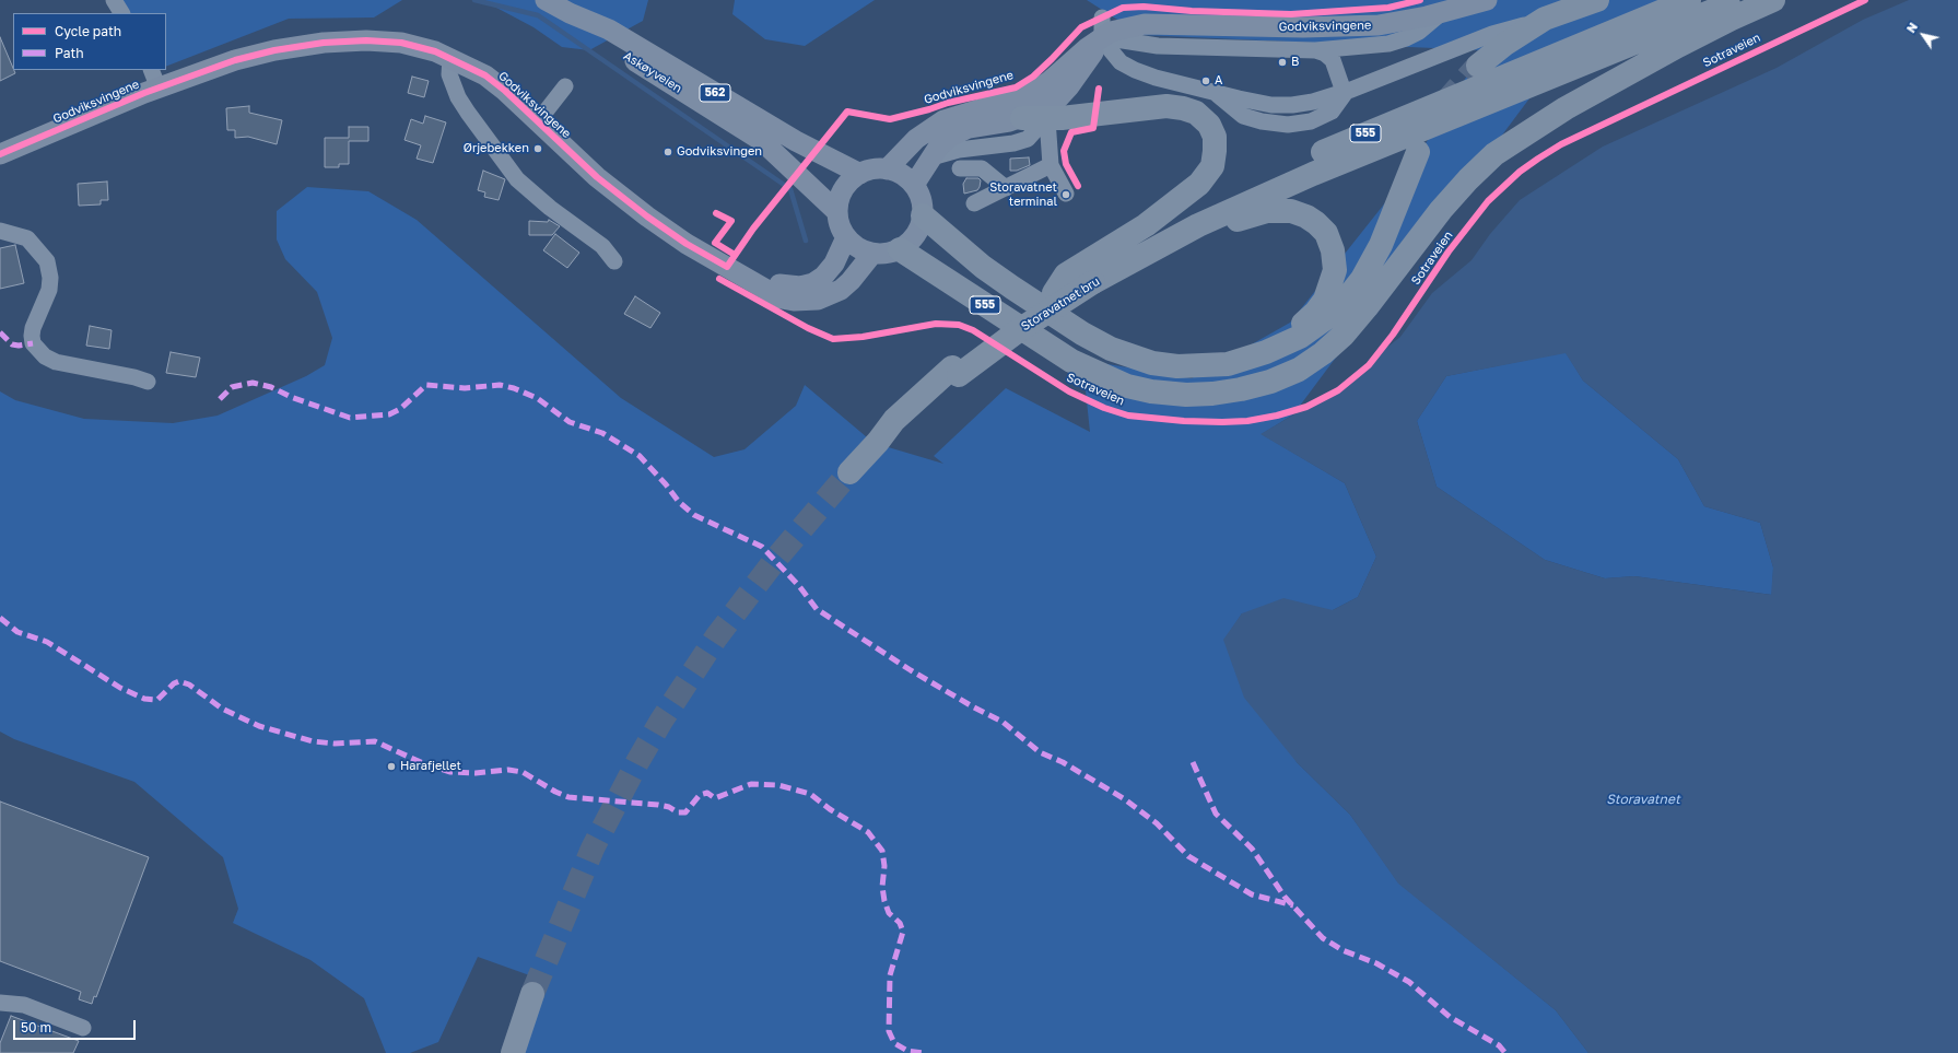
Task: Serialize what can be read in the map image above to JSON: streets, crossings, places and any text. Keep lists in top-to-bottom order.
{
  "streets": {
    "highway": ["555", "Storavatnet bru"],
    "main road": ["Godviksvingene", "Askøyveien", "562"],
    "cycle path": ["Sotraveien"]
  },
  "crossings": [
    ["Godviksvingene", "Askøyveien"],
    ["Godviksvingene", "555"],
    ["Askøyveien", "555"],
    ["555", "Storavatnet bru"]
  ],
  "water": ["Storavatnet"],
  "places": [
    "B",
    "A",
    "Ørjebekken",
    "Godviksvingen",
    "Storavatnet terminal",
    "Harafjellet"
  ],
  "legend": ["Cycle path", "Path"],
  "scale_bar": "50 m",
  "north": "top left"
}
